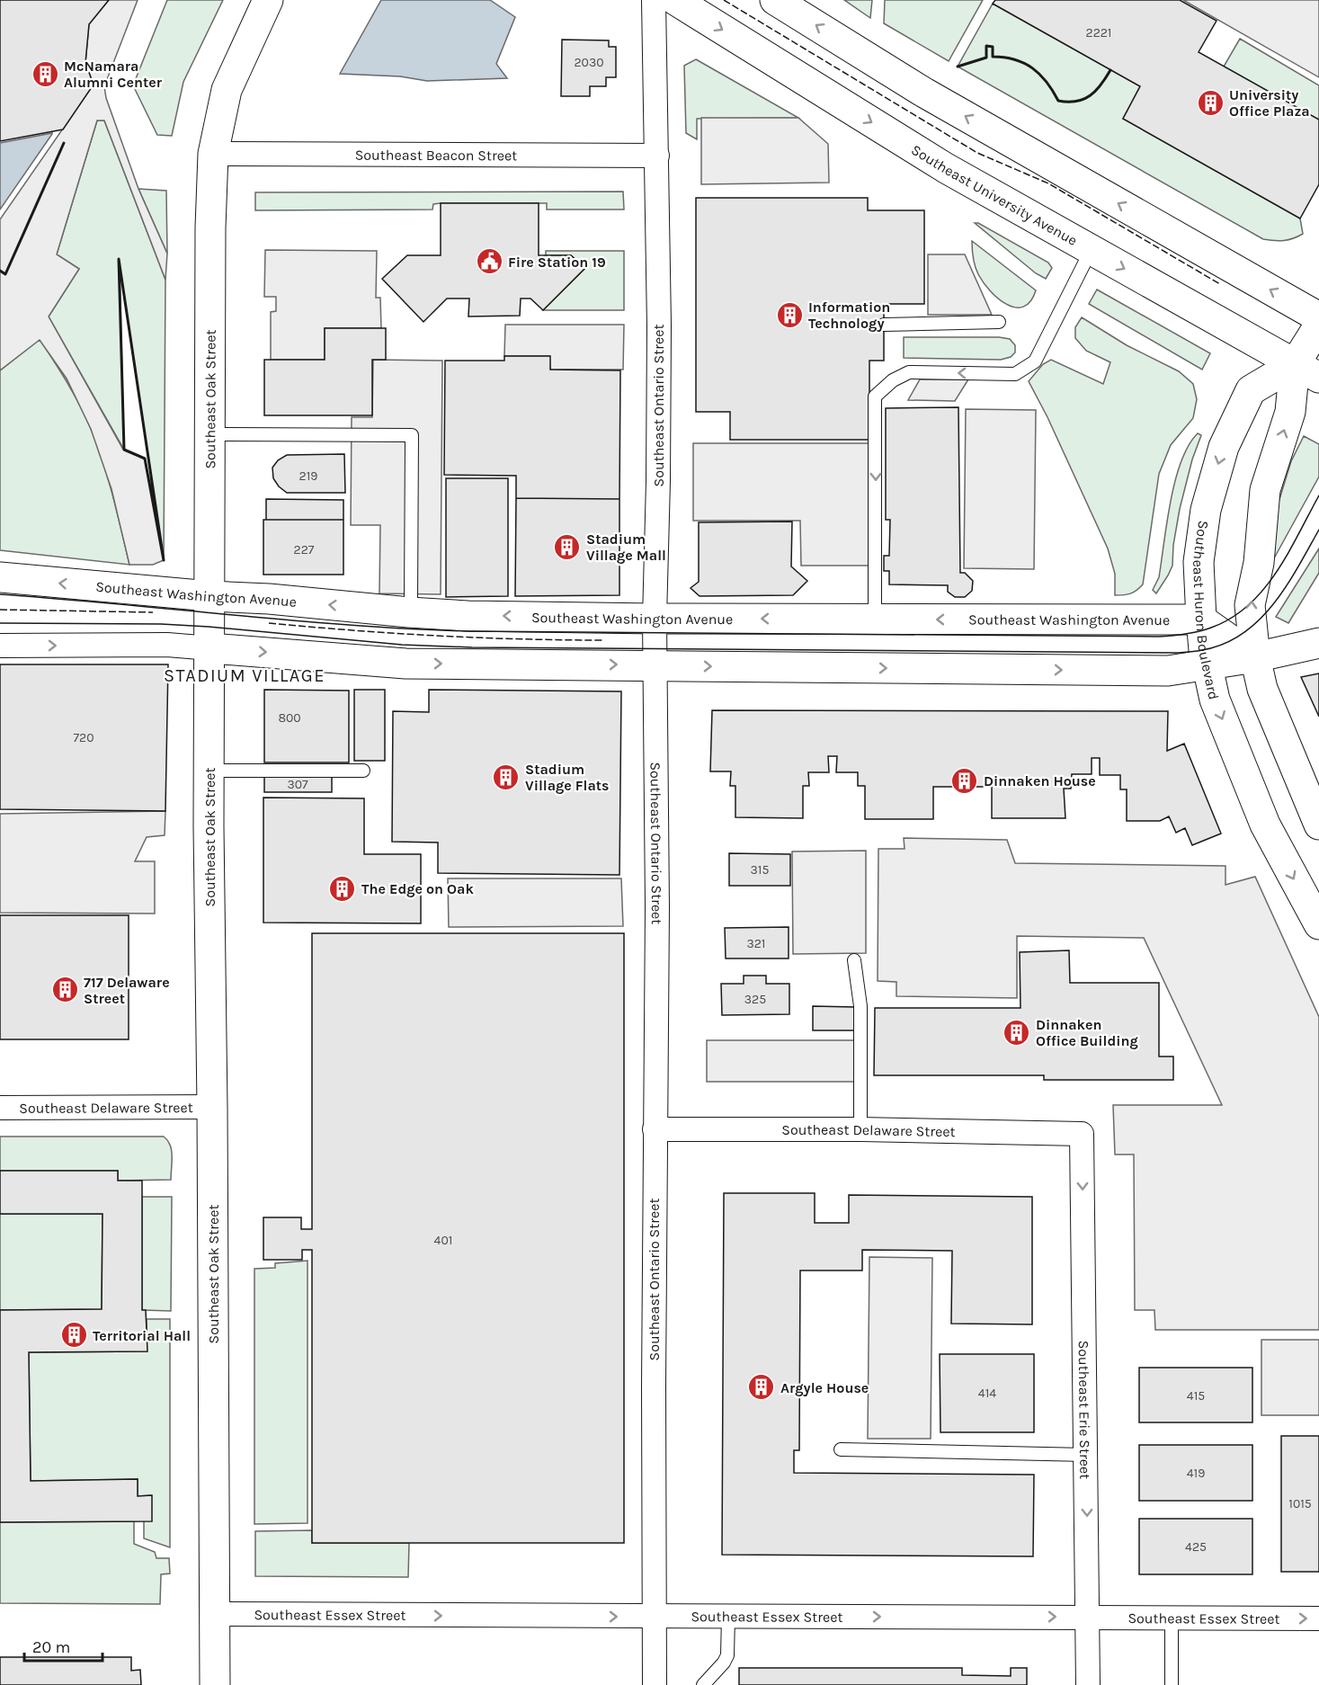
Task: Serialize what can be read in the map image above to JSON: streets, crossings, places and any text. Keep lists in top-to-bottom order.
{
  "streets": {
    "street": [
      "Southeast Beacon Street",
      "Southeast University Avenue",
      "Southeast Oak Street",
      "Southeast Ontario Street",
      "Southeast Washington Avenue",
      "Southeast Huron Boulevard",
      "Southeast Delaware Street",
      "Southeast Erie Street",
      "Southeast Essex Street"
    ]
  },
  "crossings": [
    ["Southeast Beacon Street", "Southeast Oak Street"],
    ["Southeast Beacon Street", "Southeast Ontario Street"],
    ["Southeast University Avenue", "Southeast Huron Boulevard"],
    ["Southeast Oak Street", "Southeast Washington Avenue"],
    ["Southeast Oak Street", "Southeast Delaware Street"],
    ["Southeast Oak Street", "Southeast Essex Street"],
    ["Southeast Ontario Street", "Southeast Washington Avenue"],
    ["Southeast Ontario Street", "Southeast Delaware Street"],
    ["Southeast Ontario Street", "Southeast Essex Street"],
    ["Southeast Washington Avenue", "Southeast Huron Boulevard"],
    ["Southeast Delaware Street", "Southeast Erie Street"],
    ["Southeast Erie Street", "Southeast Essex Street"]
  ],
  "one_way": ["Southeast Erie Street", "Southeast Essex Street"],
  "districts": ["STADIUM VILLAGE"],
  "places": {
    "building": [
      "McNamara Alumni Center",
      "University Office Plaza",
      "Information Technology",
      "Stadium Village Mall",
      "Stadium Village Flats",
      "Dinnaken House",
      "The Edge on Oak",
      "717 Delaware Street",
      "Dinnaken Office Building",
      "Territorial Hall",
      "Argyle House"
    ],
    "public building": ["Fire Station 19"]
  },
  "house_numbers": [
    "2221",
    "2030",
    "219",
    "227",
    "800",
    "720",
    "307",
    "315",
    "321",
    "325",
    "401",
    "414",
    "415",
    "419",
    "1015",
    "425"
  ],
  "scale_bar": "20 m"
}
